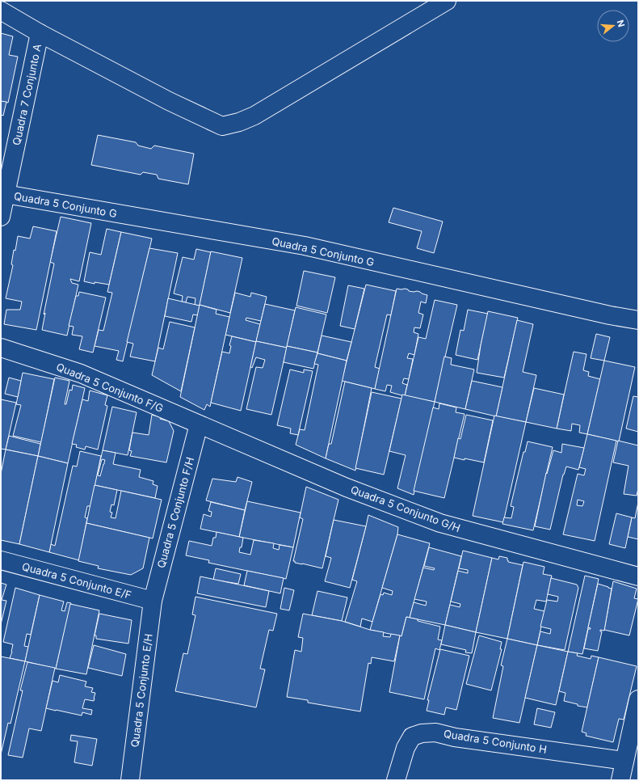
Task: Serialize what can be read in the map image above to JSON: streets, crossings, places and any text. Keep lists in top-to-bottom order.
{
  "streets": {
    "street": [
      "Quadra 7 Conjunto A",
      "Quadra 5 Conjunto G",
      "Quadra 5 Conjunto F/G",
      "Quadra 5 Conjunto G/H",
      "Quadra 5 Conjunto F/H",
      "Quadra 5 Conjunto E/F",
      "Quadra 5 Conjunto E/H",
      "Quadra 5 Conjunto H"
    ]
  },
  "crossings": [
    ["Quadra 7 Conjunto A", "Quadra 5 Conjunto G"],
    ["Quadra 5 Conjunto F/G", "Quadra 5 Conjunto G/H"],
    ["Quadra 5 Conjunto F/G", "Quadra 5 Conjunto F/H"],
    ["Quadra 5 Conjunto G/H", "Quadra 5 Conjunto F/H"],
    ["Quadra 5 Conjunto F/H", "Quadra 5 Conjunto E/F"],
    ["Quadra 5 Conjunto F/H", "Quadra 5 Conjunto E/H"],
    ["Quadra 5 Conjunto E/F", "Quadra 5 Conjunto E/H"]
  ],
  "north": "right"
}
